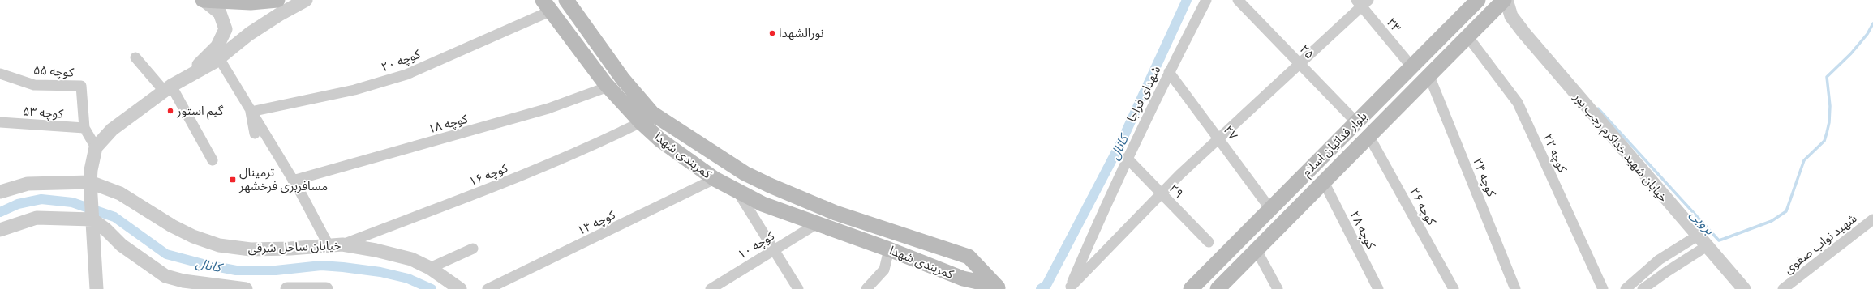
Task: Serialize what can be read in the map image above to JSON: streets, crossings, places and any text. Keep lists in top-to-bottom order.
{
  "streets": {
    "main road": ["بلوار فدائیان اسلام", "کمربندی شهدا"],
    "street": [
      "۲۳",
      "۲۵",
      "کوچه ۲۰",
      "کوچه ۵۵",
      "شهدای فراجا",
      "کوچه ۵۳",
      "کوچه ۱۸",
      "۲۷",
      "خیابان شهید خداکرم رجب پور",
      "کوچه ۲۲",
      "کوچه ۱۶",
      "کوچه ۲۴",
      "۲۹",
      "کوچه ۲۶",
      "کوچه ۱۴",
      "کوچه ۲۸",
      "شهید نواب صفوی",
      "کوچه ۱۰",
      "خیابان ساحل شرقی"
    ]
  },
  "crossings": [
    ["۲۳", "بلوار فدائیان اسلام"],
    ["۲۵", "بلوار فدائیان اسلام"],
    ["کوچه ۲۰", "کمربندی شهدا"],
    ["کوچه ۵۵", "کوچه ۵۳"],
    ["شهدای فراجا", "۲۷"],
    ["شهدای فراجا", "۲۹"],
    ["کوچه ۱۸", "کمربندی شهدا"],
    ["۲۷", "بلوار فدائیان اسلام"],
    ["بلوار فدائیان اسلام", "خیابان شهید خداکرم رجب پور"],
    ["بلوار فدائیان اسلام", "کوچه ۲۲"],
    ["بلوار فدائیان اسلام", "کوچه ۲۴"],
    ["بلوار فدائیان اسلام", "کوچه ۲۶"],
    ["بلوار فدائیان اسلام", "کوچه ۲۸"],
    ["کمربندی شهدا", "کوچه ۱۶"],
    ["کمربندی شهدا", "کوچه ۱۴"],
    ["کمربندی شهدا", "کوچه ۱۰"],
    ["کوچه ۱۶", "خیابان ساحل شرقی"]
  ],
  "water": ["کانال", "برویی"],
  "places": {
    "other": ["نورالشهدا", "گیم استور"],
    "transit": ["ترمینال مسافربری فرخشهر"]
  }
}
